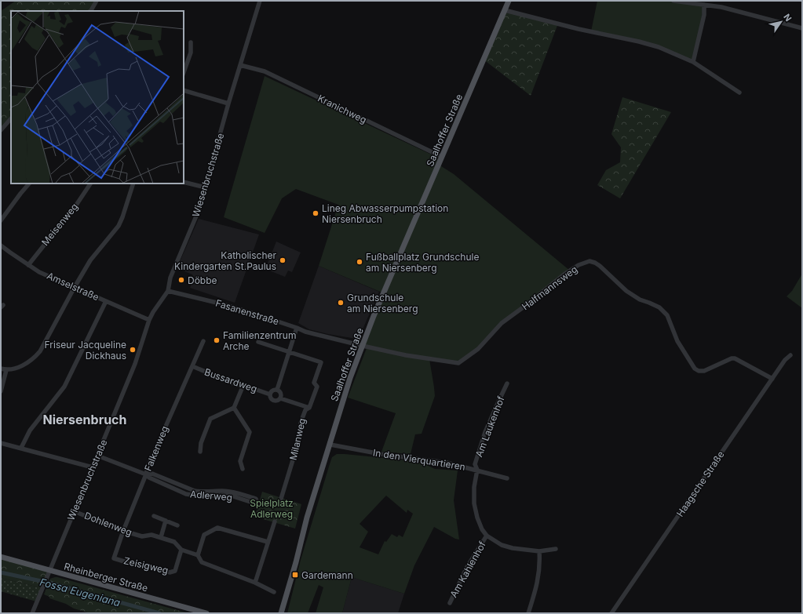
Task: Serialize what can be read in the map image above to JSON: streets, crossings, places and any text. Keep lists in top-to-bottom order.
{
  "streets": {
    "main road": ["Saalhoffer Straße", "Rheinberger Straße"],
    "street": [
      "Kranichweg",
      "Wiesenbruchstraße",
      "Meisenweg",
      "Amselstraße",
      "Halfmannsweg",
      "Fasanenstraße",
      "Bussardweg",
      "Am Laukenhof",
      "Milanweg",
      "Falkenweg",
      "In den Vierquartieren",
      "Haagsche Straße",
      "Adlerweg",
      "Dohlenweg",
      "Zeisigweg",
      "Am Kahlenhof"
    ]
  },
  "crossings": [
    ["Kranichweg", "Saalhoffer Straße"],
    ["Kranichweg", "Wiesenbruchstraße"],
    ["Saalhoffer Straße", "Halfmannsweg"],
    ["Saalhoffer Straße", "Fasanenstraße"],
    ["Saalhoffer Straße", "In den Vierquartieren"],
    ["Wiesenbruchstraße", "Amselstraße"],
    ["Wiesenbruchstraße", "Fasanenstraße"],
    ["Wiesenbruchstraße", "Adlerweg"],
    ["Wiesenbruchstraße", "Dohlenweg"],
    ["Wiesenbruchstraße", "Rheinberger Straße"],
    ["Meisenweg", "Amselstraße"],
    ["Halfmannsweg", "Fasanenstraße"],
    ["Halfmannsweg", "Haagsche Straße"],
    ["Bussardweg", "Falkenweg"],
    ["Am Laukenhof", "In den Vierquartieren"],
    ["Am Laukenhof", "Am Kahlenhof"],
    ["Falkenweg", "Adlerweg"],
    ["Falkenweg", "Dohlenweg"],
    ["Falkenweg", "Zeisigweg"],
    ["Dohlenweg", "Zeisigweg"]
  ],
  "districts": ["Niersenbruch"],
  "water": ["Fossa Eugeniana"],
  "parks": ["Spielplatz Adlerweg"],
  "places": {
    "other": [
      "Lineg Abwasserpumpstation Niersenbruch",
      "Katholischer Kindergarten St.Paulus",
      "Fußballplatz Grundschule am Niersenberg",
      "Döbbe",
      "Grundschule am Niersenberg",
      "Familienzentrum Arche",
      "Friseur Jacqueline Dickhaus"
    ],
    "transit": ["Gardemann"]
  },
  "north": "top right"
}
